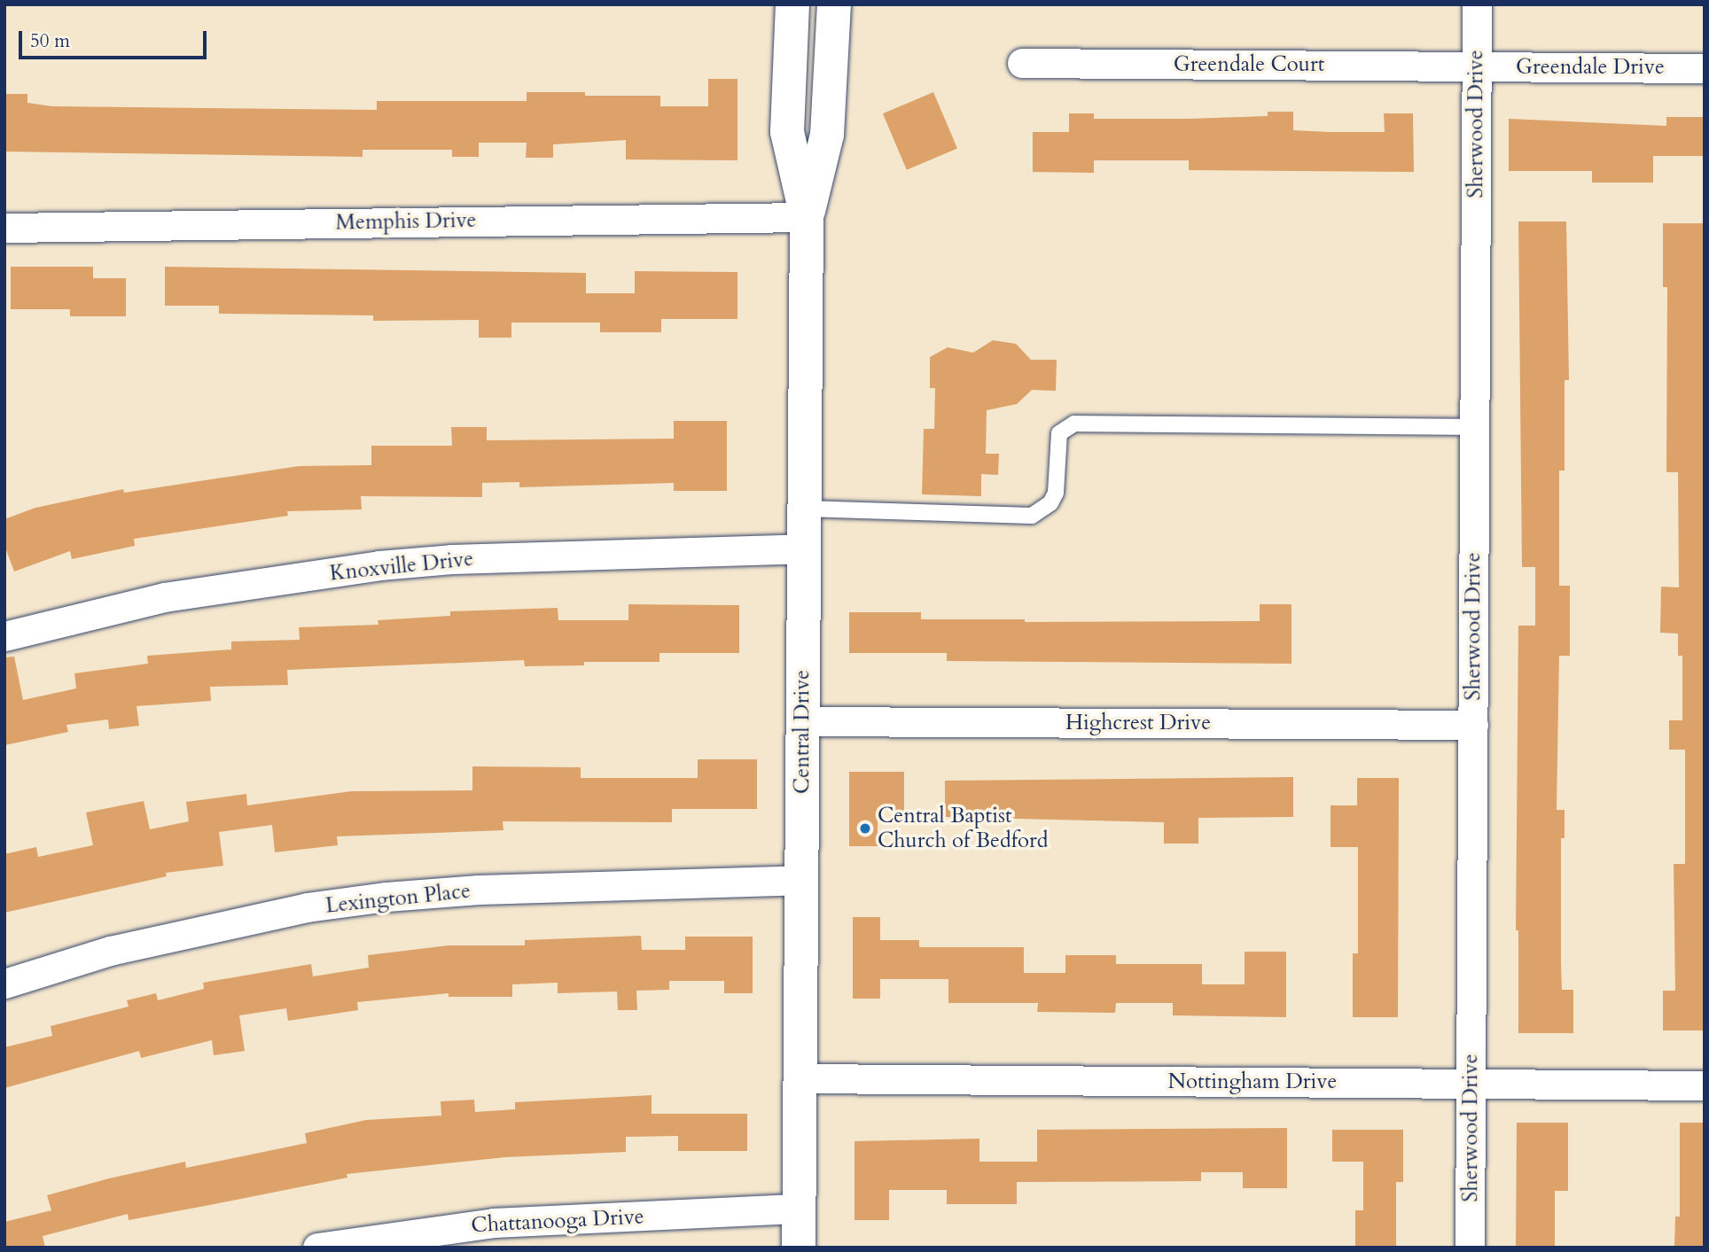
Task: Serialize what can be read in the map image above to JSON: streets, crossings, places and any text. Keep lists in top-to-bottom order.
{
  "streets": {
    "main road": ["Central Drive"],
    "street": [
      "Greendale Court",
      "Greendale Drive",
      "Sherwood Drive",
      "Memphis Drive",
      "Knoxville Drive",
      "Highcrest Drive",
      "Lexington Place",
      "Nottingham Drive",
      "Chattanooga Drive"
    ]
  },
  "crossings": [
    ["Greendale Court", "Greendale Drive"],
    ["Greendale Court", "Sherwood Drive"],
    ["Greendale Drive", "Sherwood Drive"],
    ["Sherwood Drive", "Highcrest Drive"],
    ["Sherwood Drive", "Nottingham Drive"],
    ["Memphis Drive", "Central Drive"],
    ["Knoxville Drive", "Central Drive"],
    ["Highcrest Drive", "Central Drive"],
    ["Central Drive", "Lexington Place"],
    ["Central Drive", "Nottingham Drive"],
    ["Central Drive", "Chattanooga Drive"]
  ],
  "places": ["Central Baptist Church of Bedford"],
  "scale_bar": "50 m"
}
